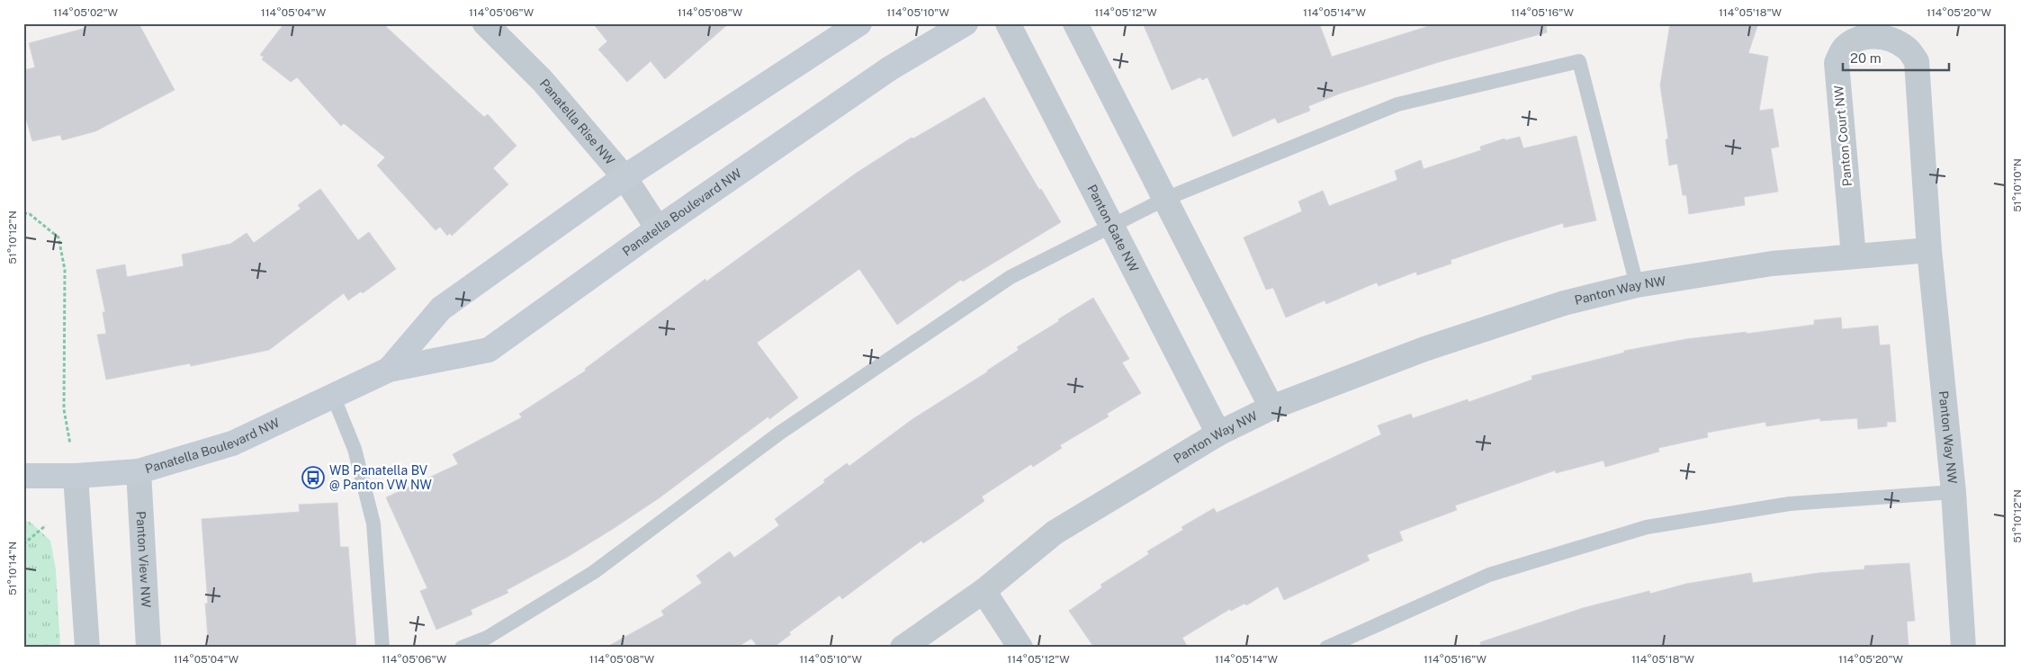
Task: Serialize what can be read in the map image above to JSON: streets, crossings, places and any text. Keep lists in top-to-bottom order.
{
  "streets": {
    "street": [
      "Panatella Rise NW",
      "Panton Court NW",
      "Panatella Boulevard NW",
      "Panton Gate NW",
      "Panton Way NW",
      "Panton View NW"
    ]
  },
  "crossings": [
    ["Panatella Rise NW", "Panatella Boulevard NW"],
    ["Panton Court NW", "Panton Way NW"],
    ["Panatella Boulevard NW", "Panton View NW"],
    ["Panton Gate NW", "Panton Way NW"]
  ],
  "places": {
    "bus stop": ["WB Panatella BV @ Panton VW NW"]
  },
  "scale_bar": "20 m",
  "coordinates": [
    "114°05'02\"W",
    "114°05'04\"W",
    "114°05'06\"W",
    "114°05'08\"W",
    "114°05'10\"W",
    "114°05'12\"W",
    "114°05'14\"W",
    "114°05'16\"W",
    "114°05'18\"W",
    "114°05'20\"W",
    "51°10'10\"N",
    "51°10'12\"N",
    "51°10'14\"N"
  ]
}
